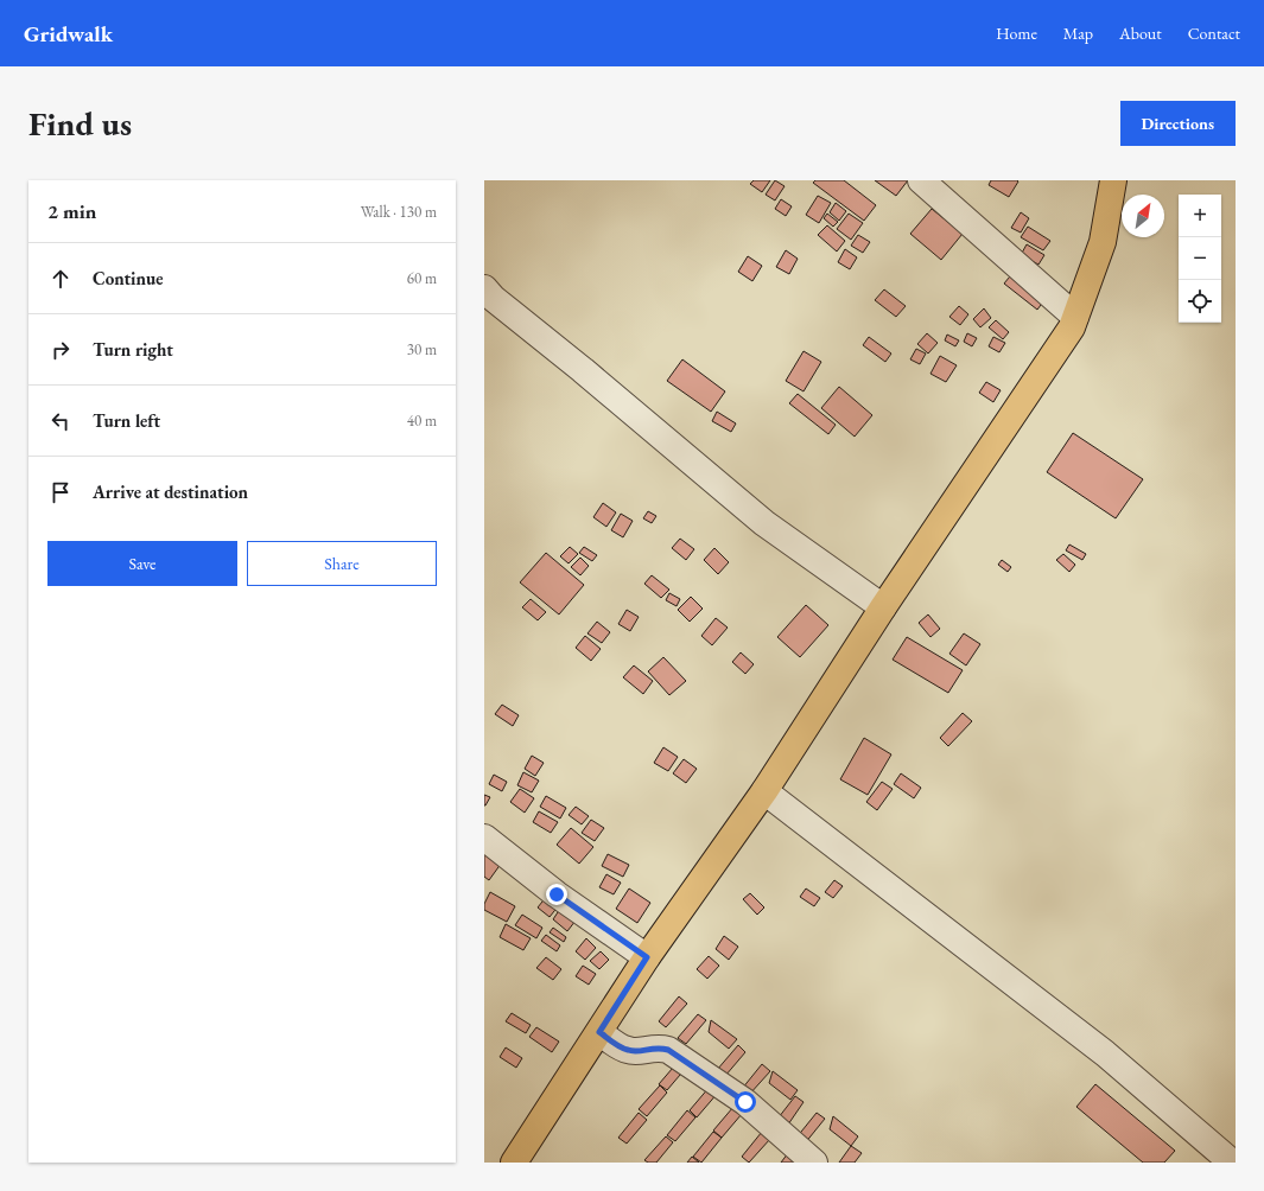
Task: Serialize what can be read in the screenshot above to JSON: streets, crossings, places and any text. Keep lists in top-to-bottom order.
{
  "north": "top right",
  "page": {
    "header": "Gridwalk",
    "nav": [
      "Home",
      "Map",
      "About",
      "Contact"
    ],
    "buttons": [
      "Directions",
      ["Save", "Share"]
    ],
    "title": "Find us",
    "heading": ["2 min", "Walk · 130 m"],
    "map_buttons": ["+", "−"],
    "list": [
      ["Continue", "60 m"],
      ["Turn right", "30 m"],
      ["Turn left", "40 m"],
      "Arrive at destination"
    ]
  }
}
